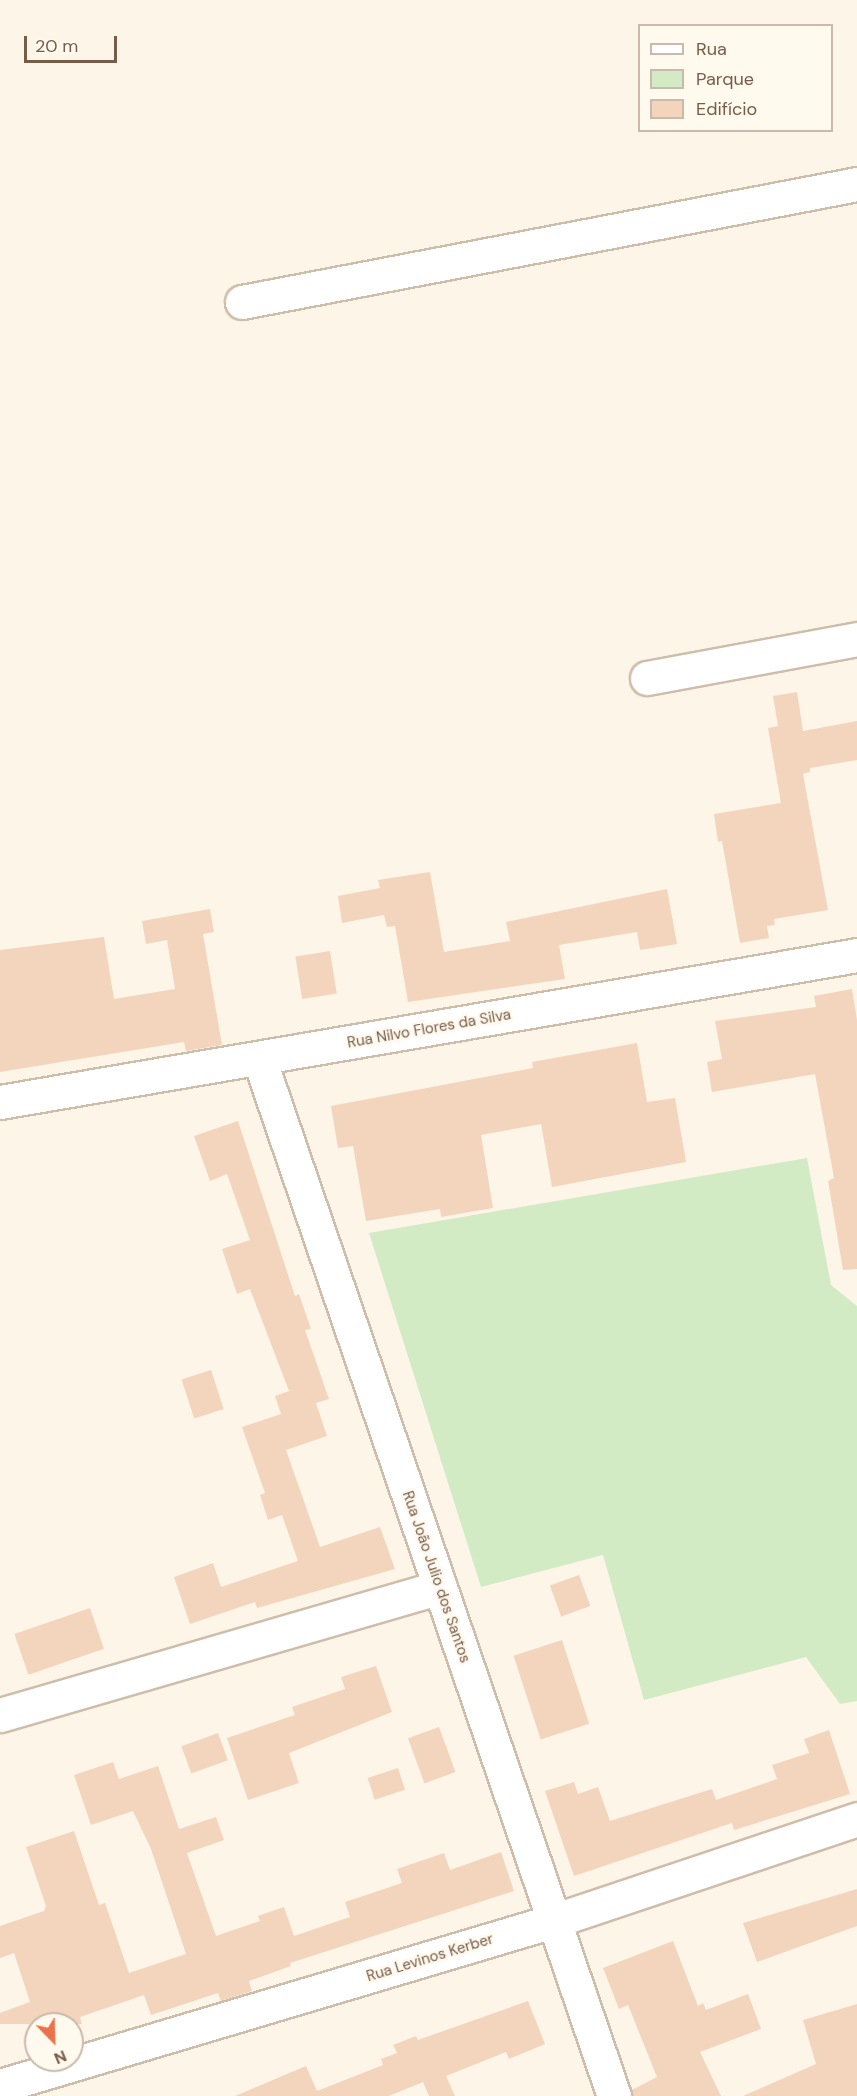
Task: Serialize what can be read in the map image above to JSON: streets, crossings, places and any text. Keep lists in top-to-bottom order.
{
  "streets": {
    "street": ["Rua Nilvo Flores da Silva", "Rua João Julio dos Santos", "Rua Levinos Kerber"]
  },
  "crossings": [
    ["Rua Nilvo Flores da Silva", "Rua João Julio dos Santos"],
    ["Rua João Julio dos Santos", "Rua Levinos Kerber"]
  ],
  "legend": ["Rua", "Parque", "Edifício"],
  "scale_bar": "20 m",
  "north": "bottom right"
}
